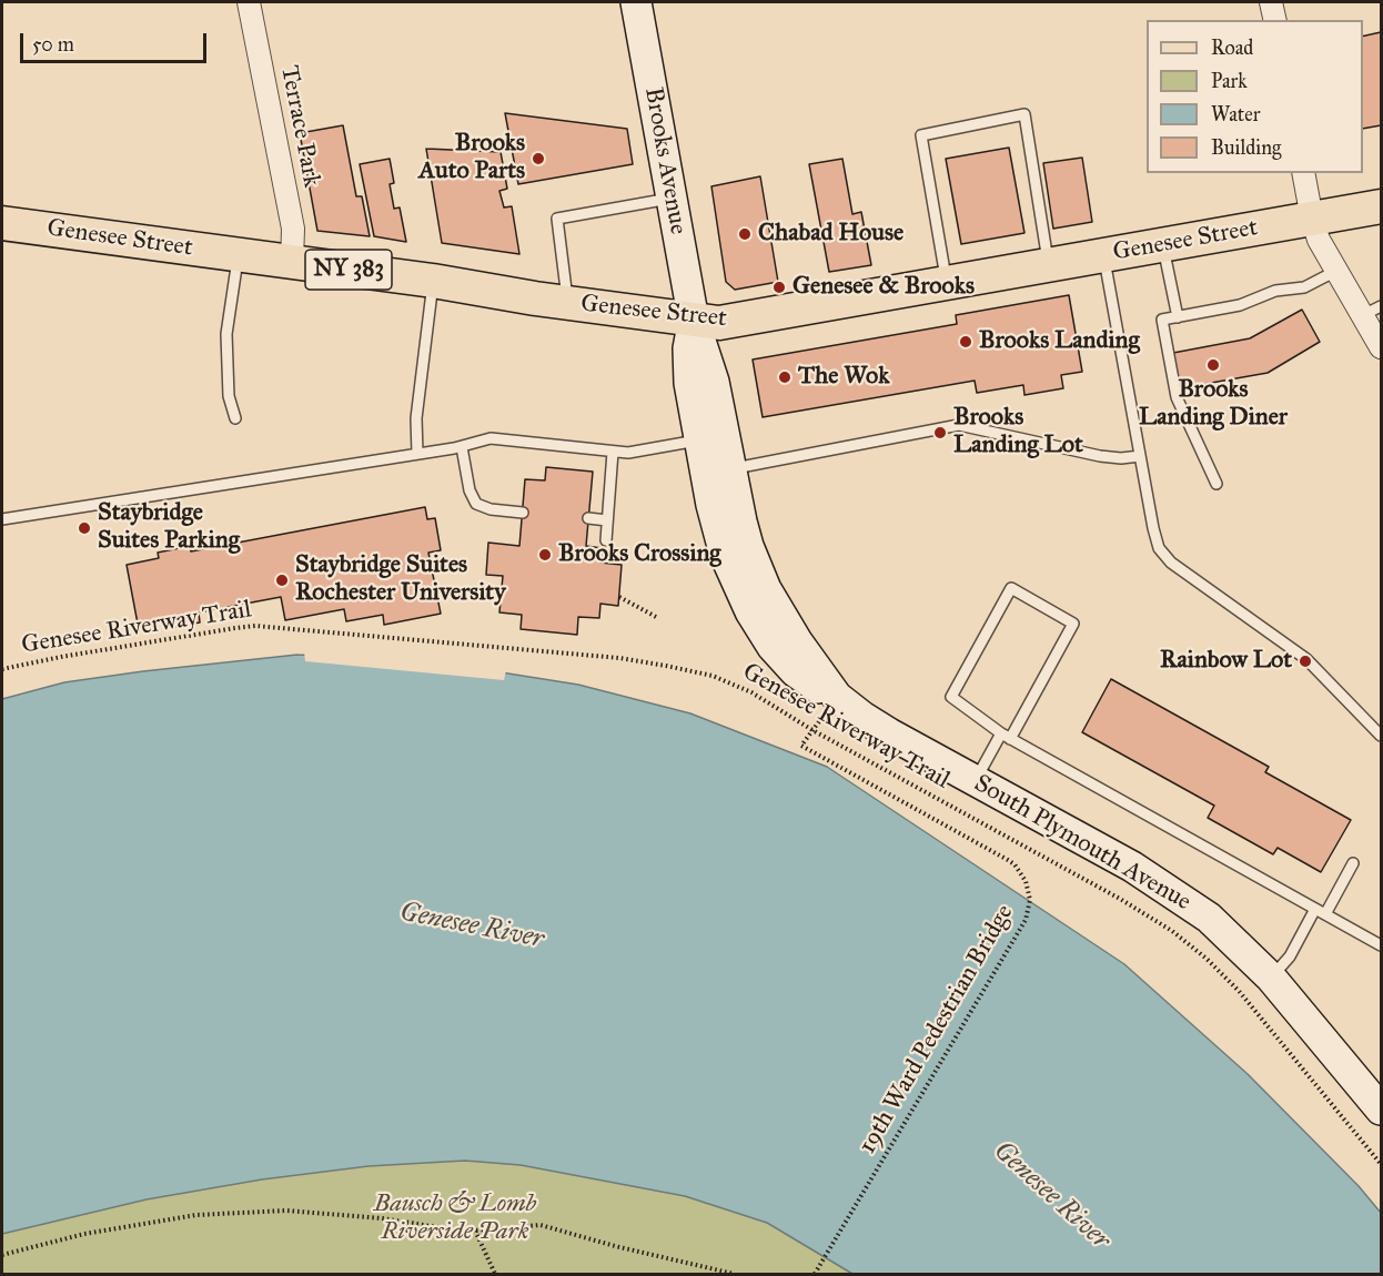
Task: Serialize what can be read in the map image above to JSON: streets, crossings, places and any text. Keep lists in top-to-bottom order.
{
  "streets": {
    "main road": [
      "Brooks Avenue",
      "Genesee Street",
      "NY 383",
      "South Plymouth Avenue"
    ],
    "street": ["Terrace Park"],
    "path": ["Genesee Riverway Trail", "19th Ward Pedestrian Bridge"]
  },
  "crossings": [
    ["Terrace Park", "Genesee Street"],
    ["Brooks Avenue", "Genesee Street"],
    ["Brooks Avenue", "South Plymouth Avenue"],
    ["Genesee Street", "South Plymouth Avenue"],
    ["Genesee Riverway Trail", "19th Ward Pedestrian Bridge"]
  ],
  "water": ["Genesee River"],
  "parks": ["Bausch & Lomb Riverside Park"],
  "places": [
    "Brooks Auto Parts",
    "Chabad House",
    "Genesee & Brooks",
    "Brooks Landing",
    "Brooks Landing Diner",
    "The Wok",
    "Brooks Landing Lot",
    "Staybridge Suites Parking",
    "Brooks Crossing",
    "Staybridge Suites Rochester University",
    "Rainbow Lot"
  ],
  "legend": [
    "Road",
    "Park",
    "Water",
    "Building"
  ],
  "scale_bar": "50 m"
}
